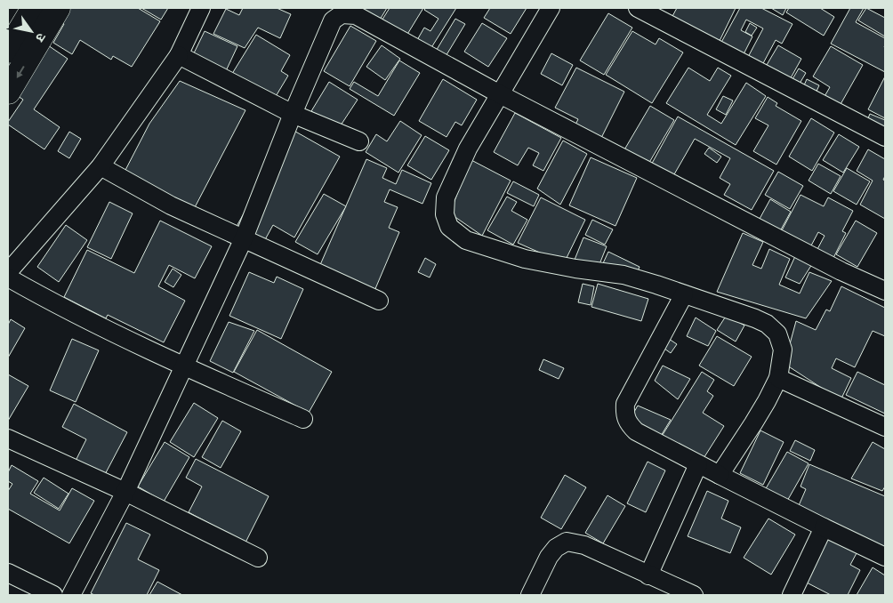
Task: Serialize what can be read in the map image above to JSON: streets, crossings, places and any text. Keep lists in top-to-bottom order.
{
  "north": "bottom right"
}
